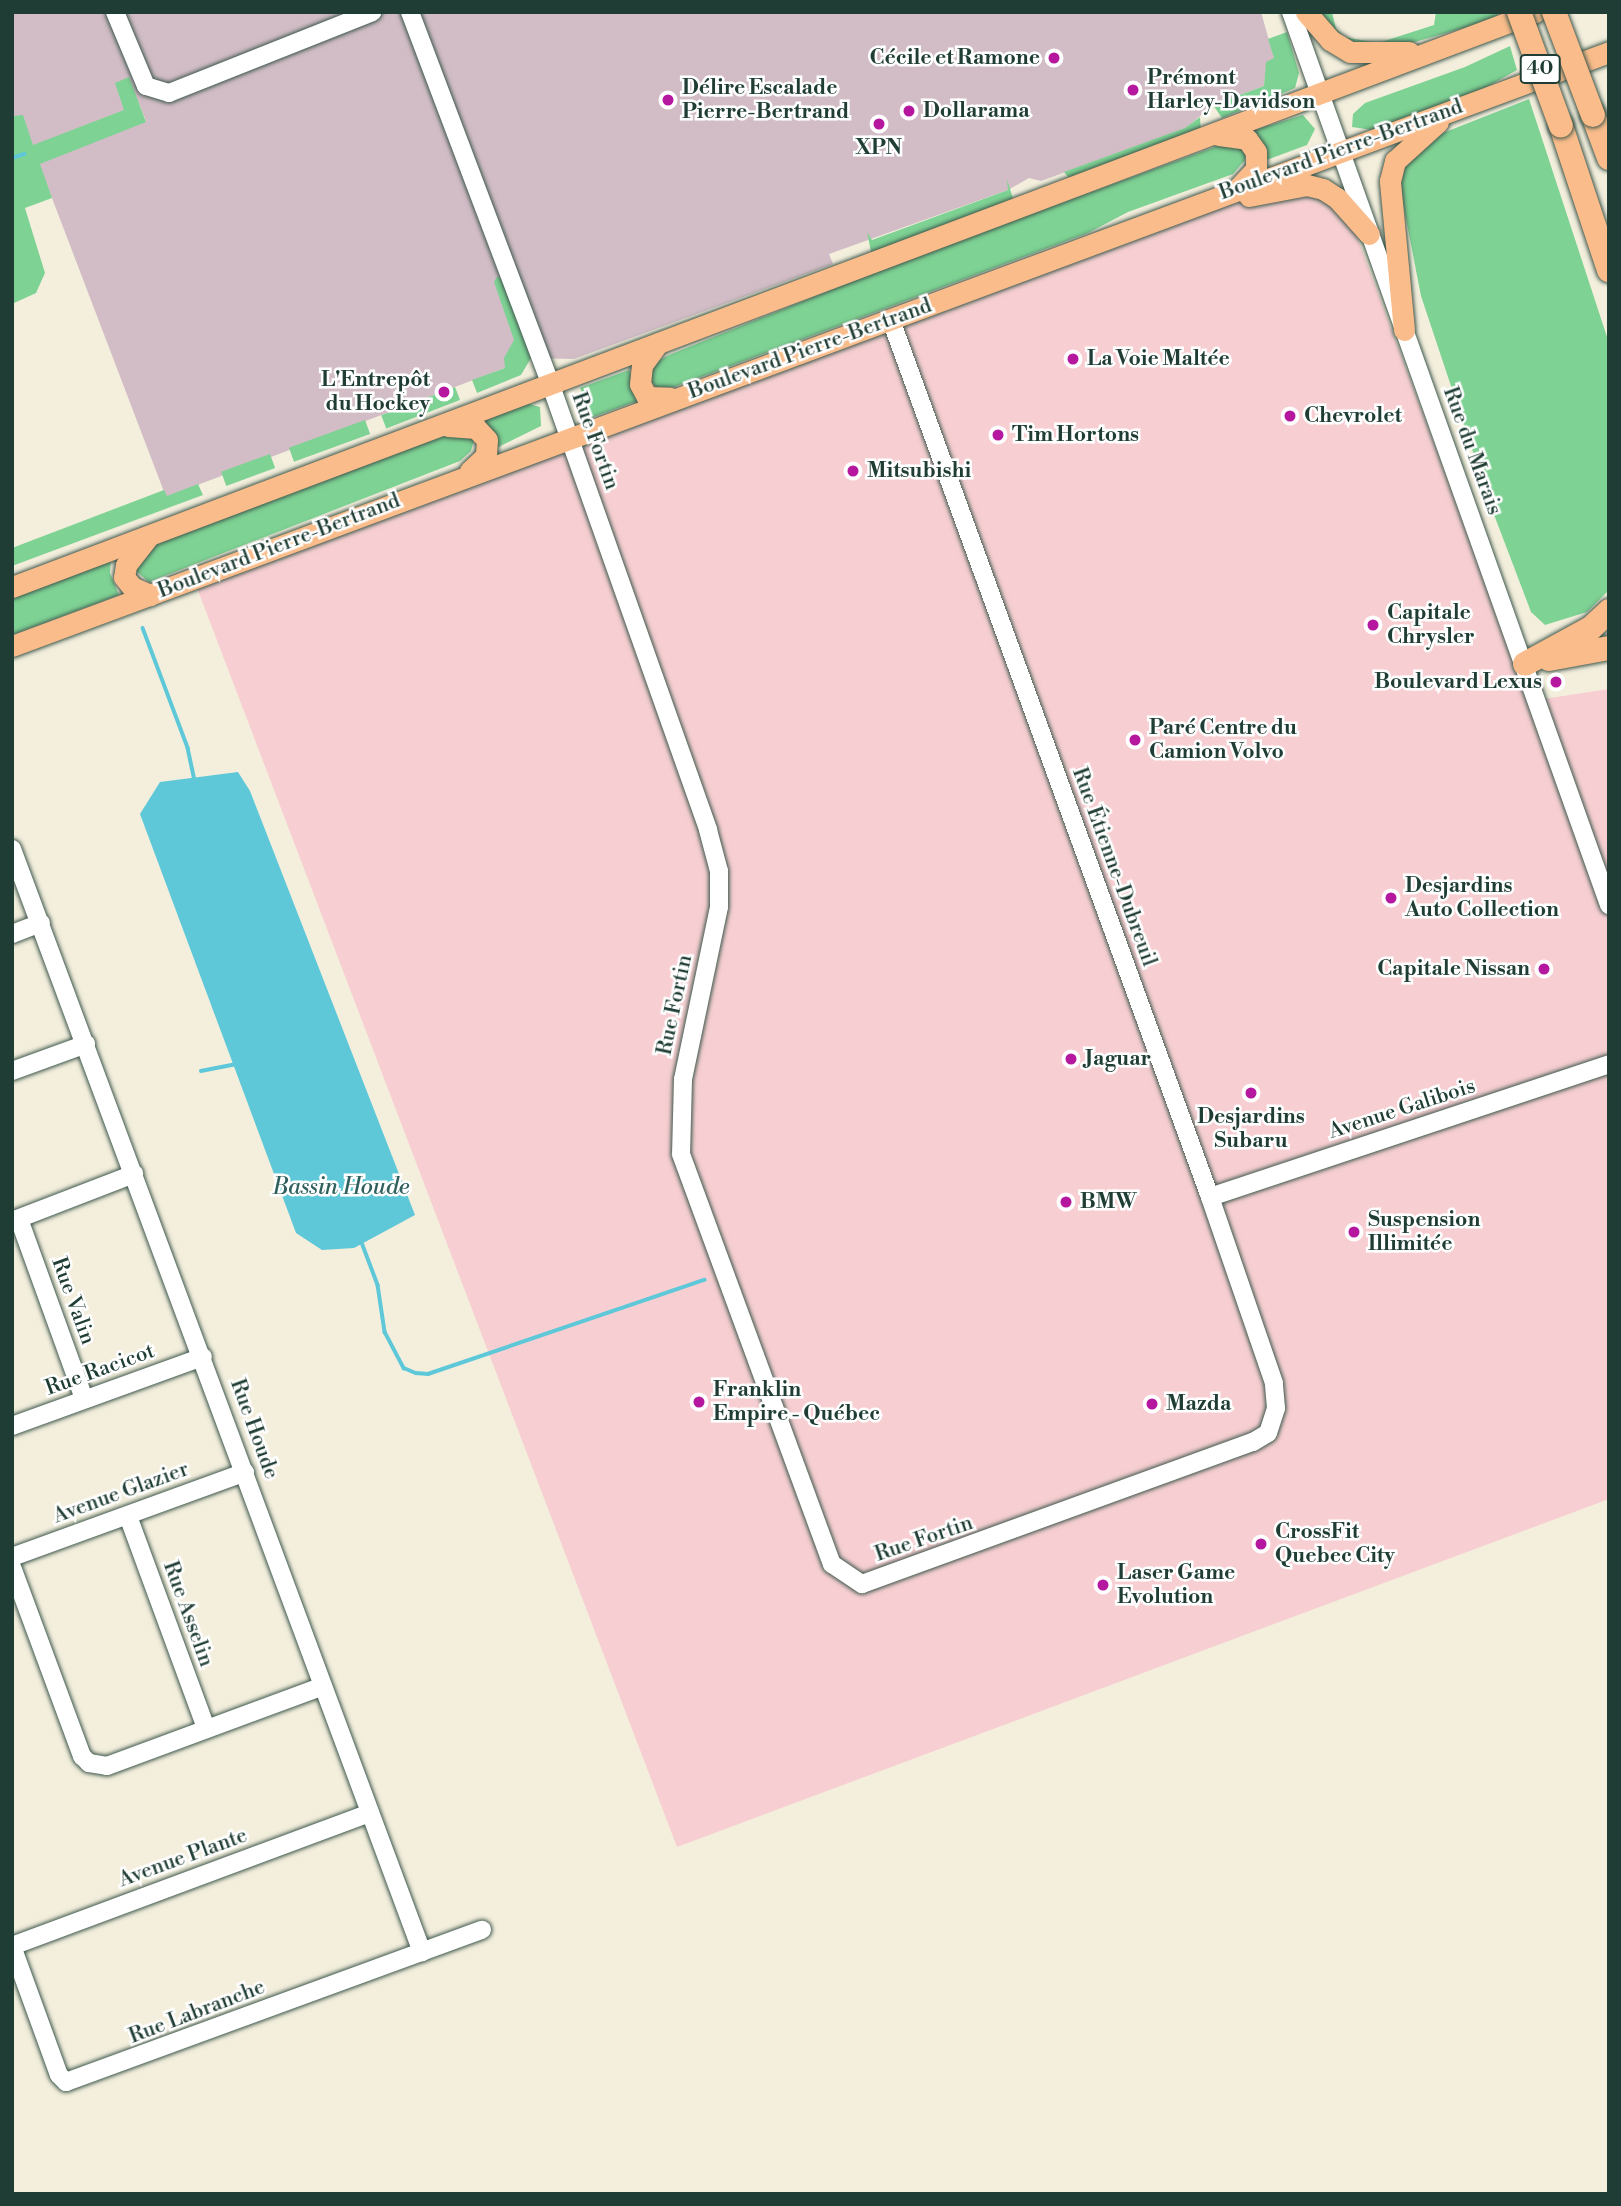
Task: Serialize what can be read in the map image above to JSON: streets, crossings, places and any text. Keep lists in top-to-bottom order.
{
  "streets": {
    "highway": ["40"],
    "main road": ["Boulevard Pierre-Bertrand"],
    "street": [
      "Rue Fortin",
      "Rue du Marais",
      "Rue Étienne-Dubreuil",
      "Avenue Galibois",
      "Rue Valin",
      "Rue Racicot",
      "Rue Houde",
      "Avenue Glazier",
      "Rue Asselin",
      "Avenue Plante",
      "Rue Labranche"
    ]
  },
  "crossings": [
    ["Boulevard Pierre-Bertrand", "Rue Fortin"],
    ["Boulevard Pierre-Bertrand", "Rue du Marais"],
    ["Boulevard Pierre-Bertrand", "Rue Étienne-Dubreuil"],
    ["Rue Fortin", "Rue Étienne-Dubreuil"],
    ["Rue Étienne-Dubreuil", "Avenue Galibois"],
    ["Rue Valin", "Rue Racicot"],
    ["Rue Racicot", "Rue Houde"],
    ["Rue Houde", "Avenue Glazier"],
    ["Rue Houde", "Avenue Plante"],
    ["Rue Houde", "Rue Labranche"],
    ["Avenue Glazier", "Rue Asselin"],
    ["Avenue Plante", "Rue Labranche"]
  ],
  "water": ["Bassin Houde"],
  "places": [
    "Cécile et Ramone",
    "Prémont Harley-Davidson",
    "Délire Escalade Pierre-Bertrand",
    "Dollarama",
    "XPN",
    "La Voie Maltée",
    "L'Entrepôt du Hockey",
    "Chevrolet",
    "Tim Hortons",
    "Mitsubishi",
    "Capitale Chrysler",
    "Boulevard Lexus",
    "Paré Centre du Camion Volvo",
    "Desjardins Auto Collection",
    "Capitale Nissan",
    "Jaguar",
    "Desjardins Subaru",
    "BMW",
    "Suspension Illimitée",
    "Franklin Empire - Québec",
    "Mazda",
    "CrossFit Quebec City",
    "Laser Game Evolution"
  ]
}
